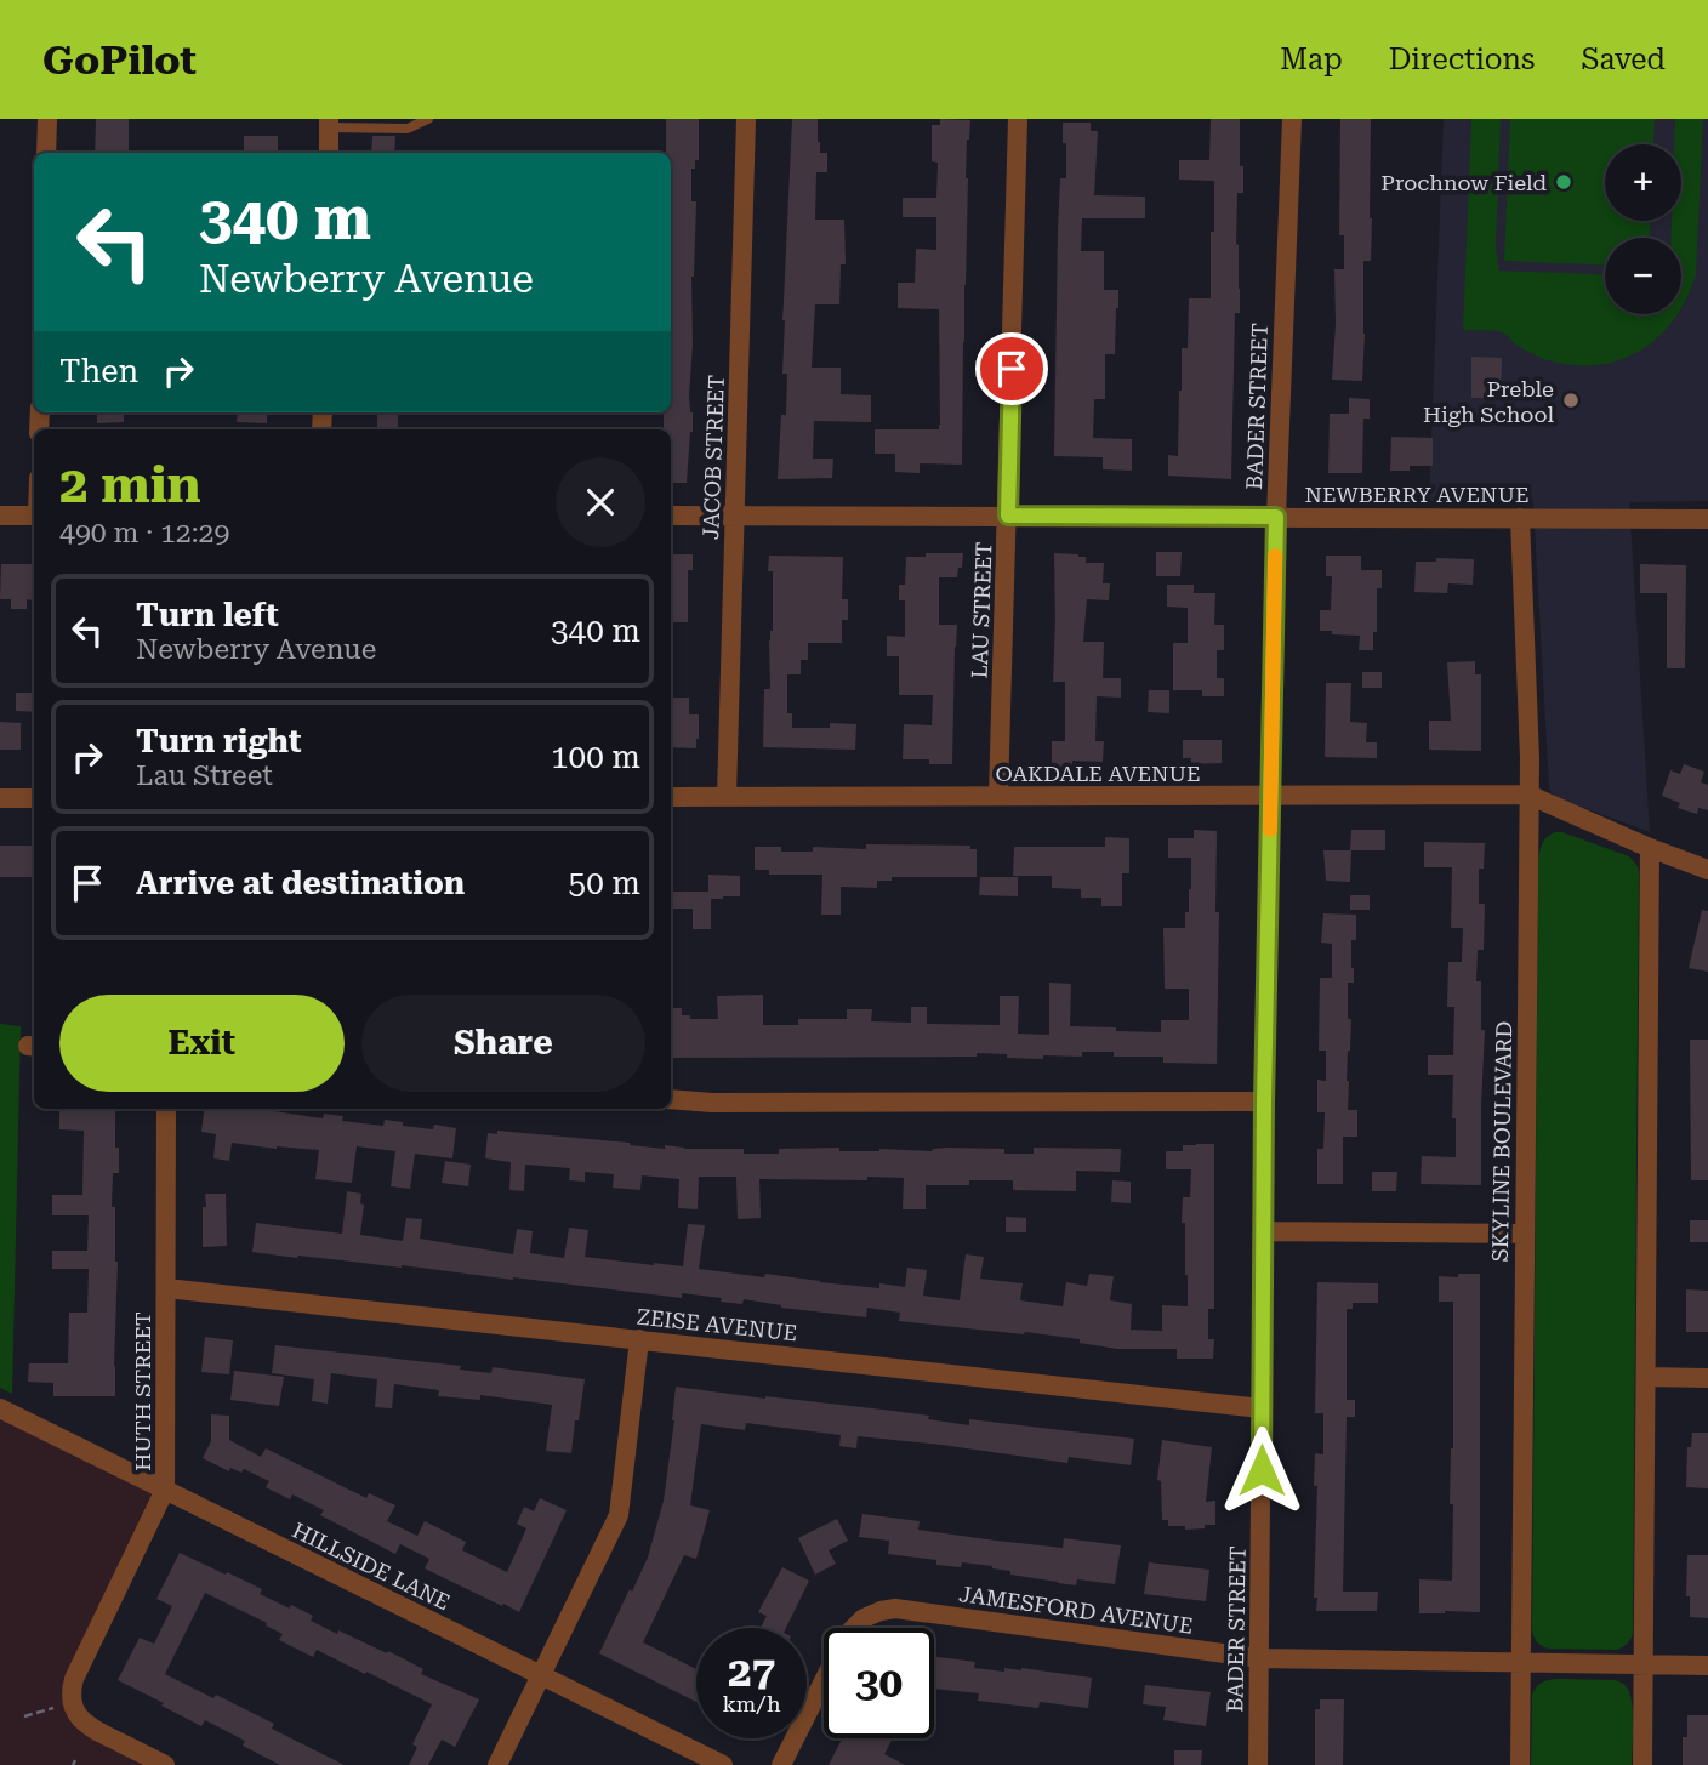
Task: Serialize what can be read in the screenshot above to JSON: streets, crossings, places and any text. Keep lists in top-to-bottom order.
{
  "streets": {
    "street": [
      "BADER STREET",
      "JACOB STREET",
      "NEWBERRY AVENUE",
      "LAU STREET",
      "OAKDALE AVENUE",
      "SKYLINE BOULEVARD",
      "ZEISE AVENUE",
      "HUTH STREET",
      "HILLSIDE LANE",
      "JAMESFORD AVENUE"
    ]
  },
  "crossings": [
    ["BADER STREET", "NEWBERRY AVENUE"],
    ["BADER STREET", "OAKDALE AVENUE"],
    ["BADER STREET", "ZEISE AVENUE"],
    ["BADER STREET", "JAMESFORD AVENUE"],
    ["JACOB STREET", "NEWBERRY AVENUE"],
    ["JACOB STREET", "OAKDALE AVENUE"],
    ["NEWBERRY AVENUE", "LAU STREET"],
    ["NEWBERRY AVENUE", "SKYLINE BOULEVARD"],
    ["LAU STREET", "OAKDALE AVENUE"],
    ["OAKDALE AVENUE", "SKYLINE BOULEVARD"],
    ["SKYLINE BOULEVARD", "JAMESFORD AVENUE"],
    ["ZEISE AVENUE", "HUTH STREET"],
    ["HUTH STREET", "HILLSIDE LANE"]
  ],
  "places": ["Prochnow Field", "Preble High School"],
  "page": {
    "header": "GoPilot",
    "nav": ["Map", "Directions", "Saved"],
    "map_buttons": ["+", "−"],
    "turn": ["340 m", "Newberry Avenue"],
    "then": "Then",
    "heading": ["2 min", "490 m · 12:29"],
    "list": [
      {
        "name": "Turn left",
        "note": "Newberry Avenue",
        "value": "340 m"
      },
      {
        "name": "Turn right",
        "note": "Lau Street",
        "value": "100 m"
      },
      {
        "name": "Arrive at destination",
        "value": "50 m"
      }
    ],
    "buttons": ["Exit", "Share"],
    "speed": "27 km/h",
    "limit": "30"
  }
}
